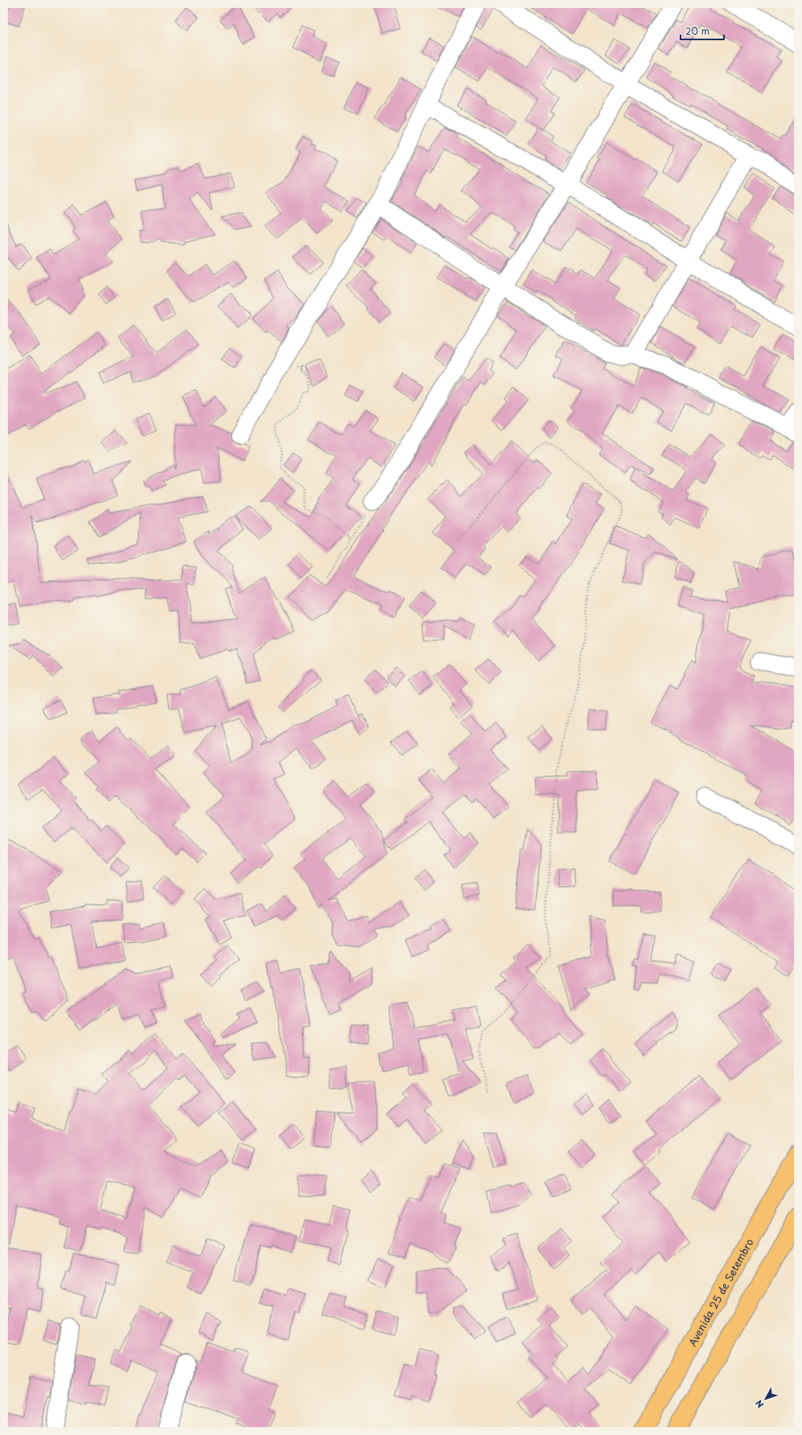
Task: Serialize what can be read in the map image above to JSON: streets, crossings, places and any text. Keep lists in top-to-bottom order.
{
  "streets": {
    "highway": ["Avenida 25 de Setembro"]
  },
  "scale_bar": "20 m",
  "north": "bottom left"
}
